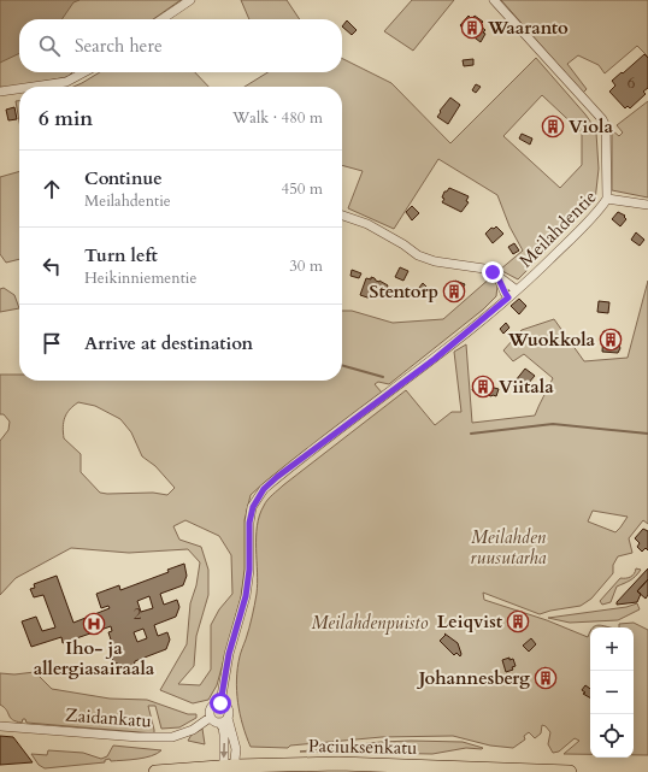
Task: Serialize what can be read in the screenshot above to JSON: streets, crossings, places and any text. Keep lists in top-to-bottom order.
{
  "streets": {
    "main road": ["Paciuksenkatu"],
    "street": ["Meilahdentie", "Zaidankatu"]
  },
  "crossings": [
    ["Meilahdentie", "Zaidankatu"]
  ],
  "parks": ["Meilahden ruusutarha", "Meilahdenpuisto"],
  "places": {
    "building": [
      "Waaranto",
      "Viola",
      "Stentorp",
      "Wuokkola",
      "Viitala",
      "Leiqvist",
      "Johannesberg"
    ],
    "hospital": ["Iho- ja allergiasairaala"]
  },
  "house_numbers": ["6", "2"],
  "page": {
    "search": "Search here",
    "heading": ["6 min", "Walk · 480 m"],
    "list": [
      ["Continue", "Meilahdentie", "450 m"],
      ["Turn left", "Heikinniementie", "30 m"],
      "Arrive at destination"
    ],
    "map_buttons": ["+", "−"]
  }
}
